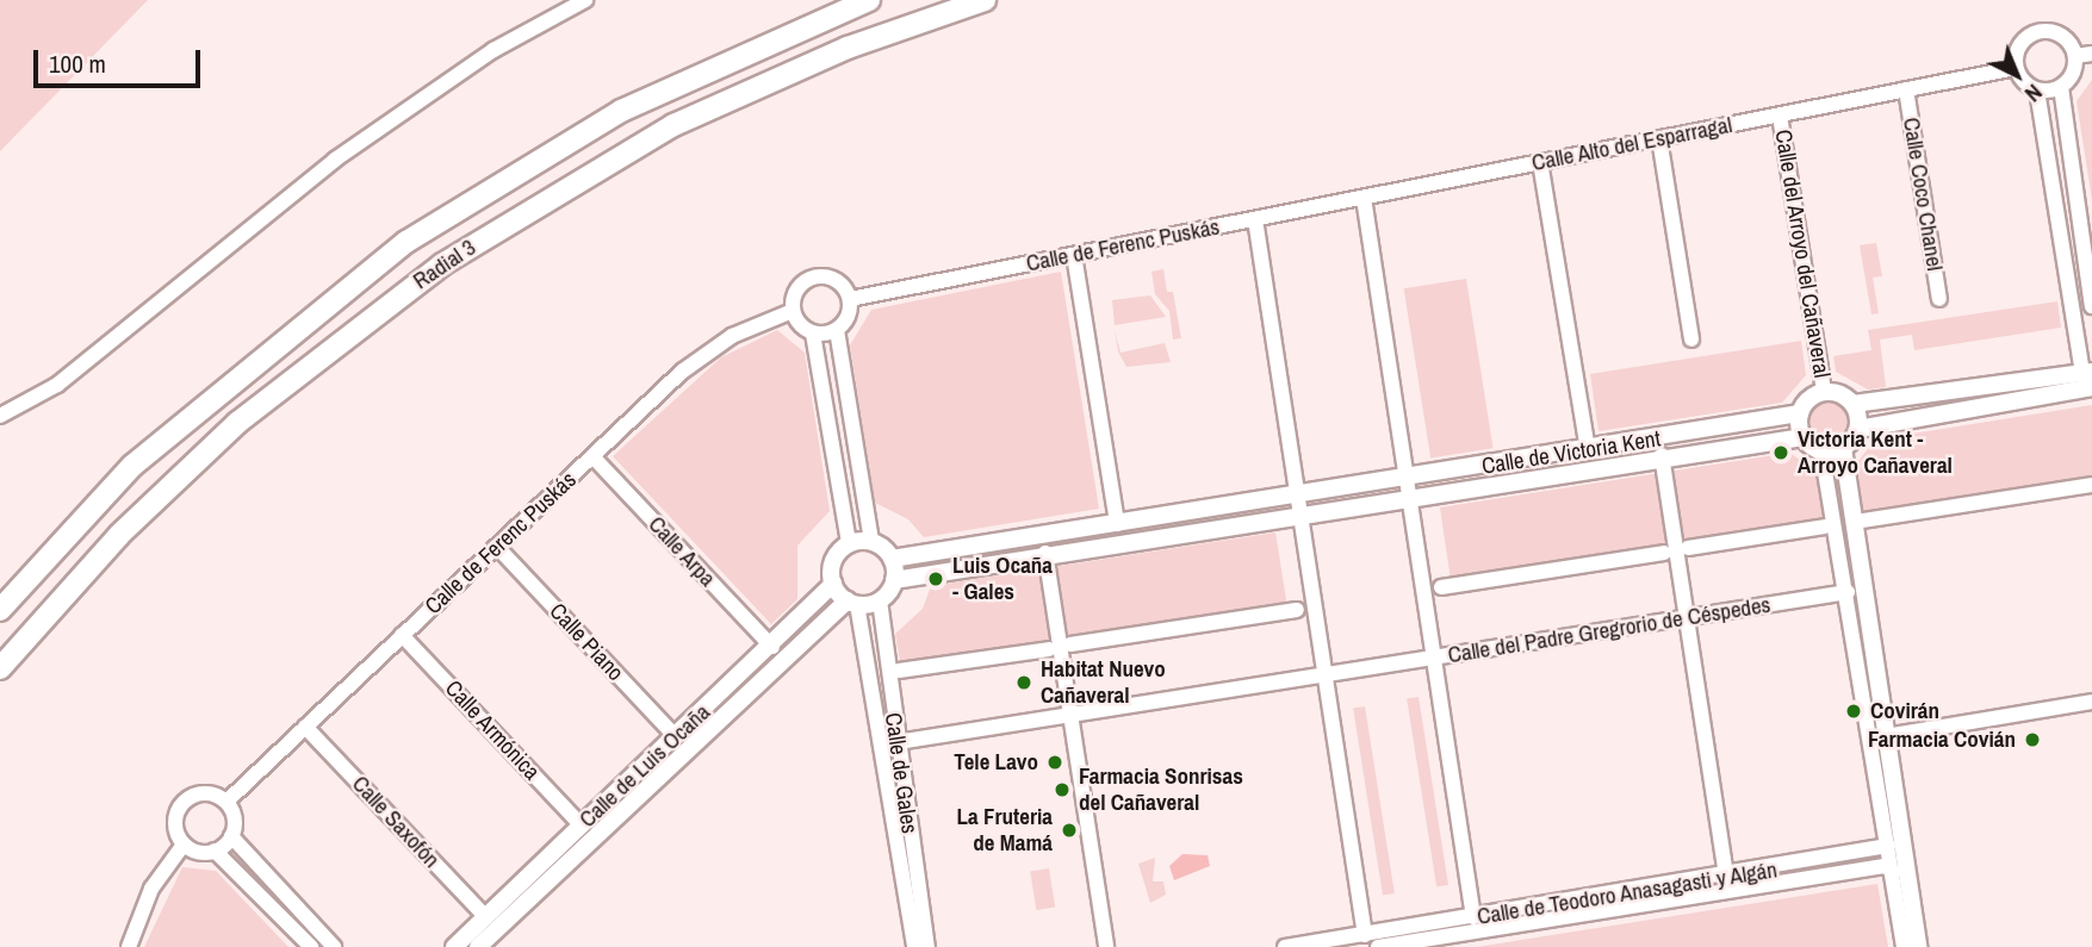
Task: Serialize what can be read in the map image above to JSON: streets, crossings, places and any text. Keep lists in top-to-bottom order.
{
  "streets": {
    "highway": ["Radial 3"],
    "main road": ["Calle de Victoria Kent", "Calle de Luis Ocaña"],
    "street": [
      "Calle Alto del Esparragal",
      "Calle Coco Chanel",
      "Calle de Ferenc Puskás",
      "Calle del Arroyo del Cañaveral",
      "Calle Arpa",
      "Calle del Padre Gregrorio de Céspedes",
      "Calle Piano",
      "Calle Armónica",
      "Calle de Gales",
      "Calle Saxofón",
      "Calle de Teodoro Anasagasti y Algán"
    ]
  },
  "crossings": [
    ["Calle Alto del Esparragal", "Calle Coco Chanel"],
    ["Calle Alto del Esparragal", "Calle de Ferenc Puskás"],
    ["Calle Alto del Esparragal", "Calle del Arroyo del Cañaveral"],
    ["Calle de Ferenc Puskás", "Calle Arpa"],
    ["Calle de Ferenc Puskás", "Calle Piano"],
    ["Calle de Ferenc Puskás", "Calle Armónica"],
    ["Calle de Ferenc Puskás", "Calle Saxofón"],
    ["Calle del Arroyo del Cañaveral", "Calle de Victoria Kent"],
    ["Calle Arpa", "Calle de Luis Ocaña"],
    ["Calle del Padre Gregrorio de Céspedes", "Calle de Gales"],
    ["Calle Piano", "Calle de Luis Ocaña"],
    ["Calle Armónica", "Calle de Luis Ocaña"],
    ["Calle de Luis Ocaña", "Calle de Gales"],
    ["Calle de Luis Ocaña", "Calle Saxofón"]
  ],
  "places": [
    "Victoria Kent - Arroyo Cañaveral",
    "Luis Ocaña - Gales",
    "Habitat Nuevo Cañaveral",
    "Covirán",
    "Farmacia Covián",
    "Tele Lavo",
    "Farmacia Sonrisas del Cañaveral",
    "La Fruteria de Mamá"
  ],
  "scale_bar": "100 m",
  "north": "bottom right"
}
